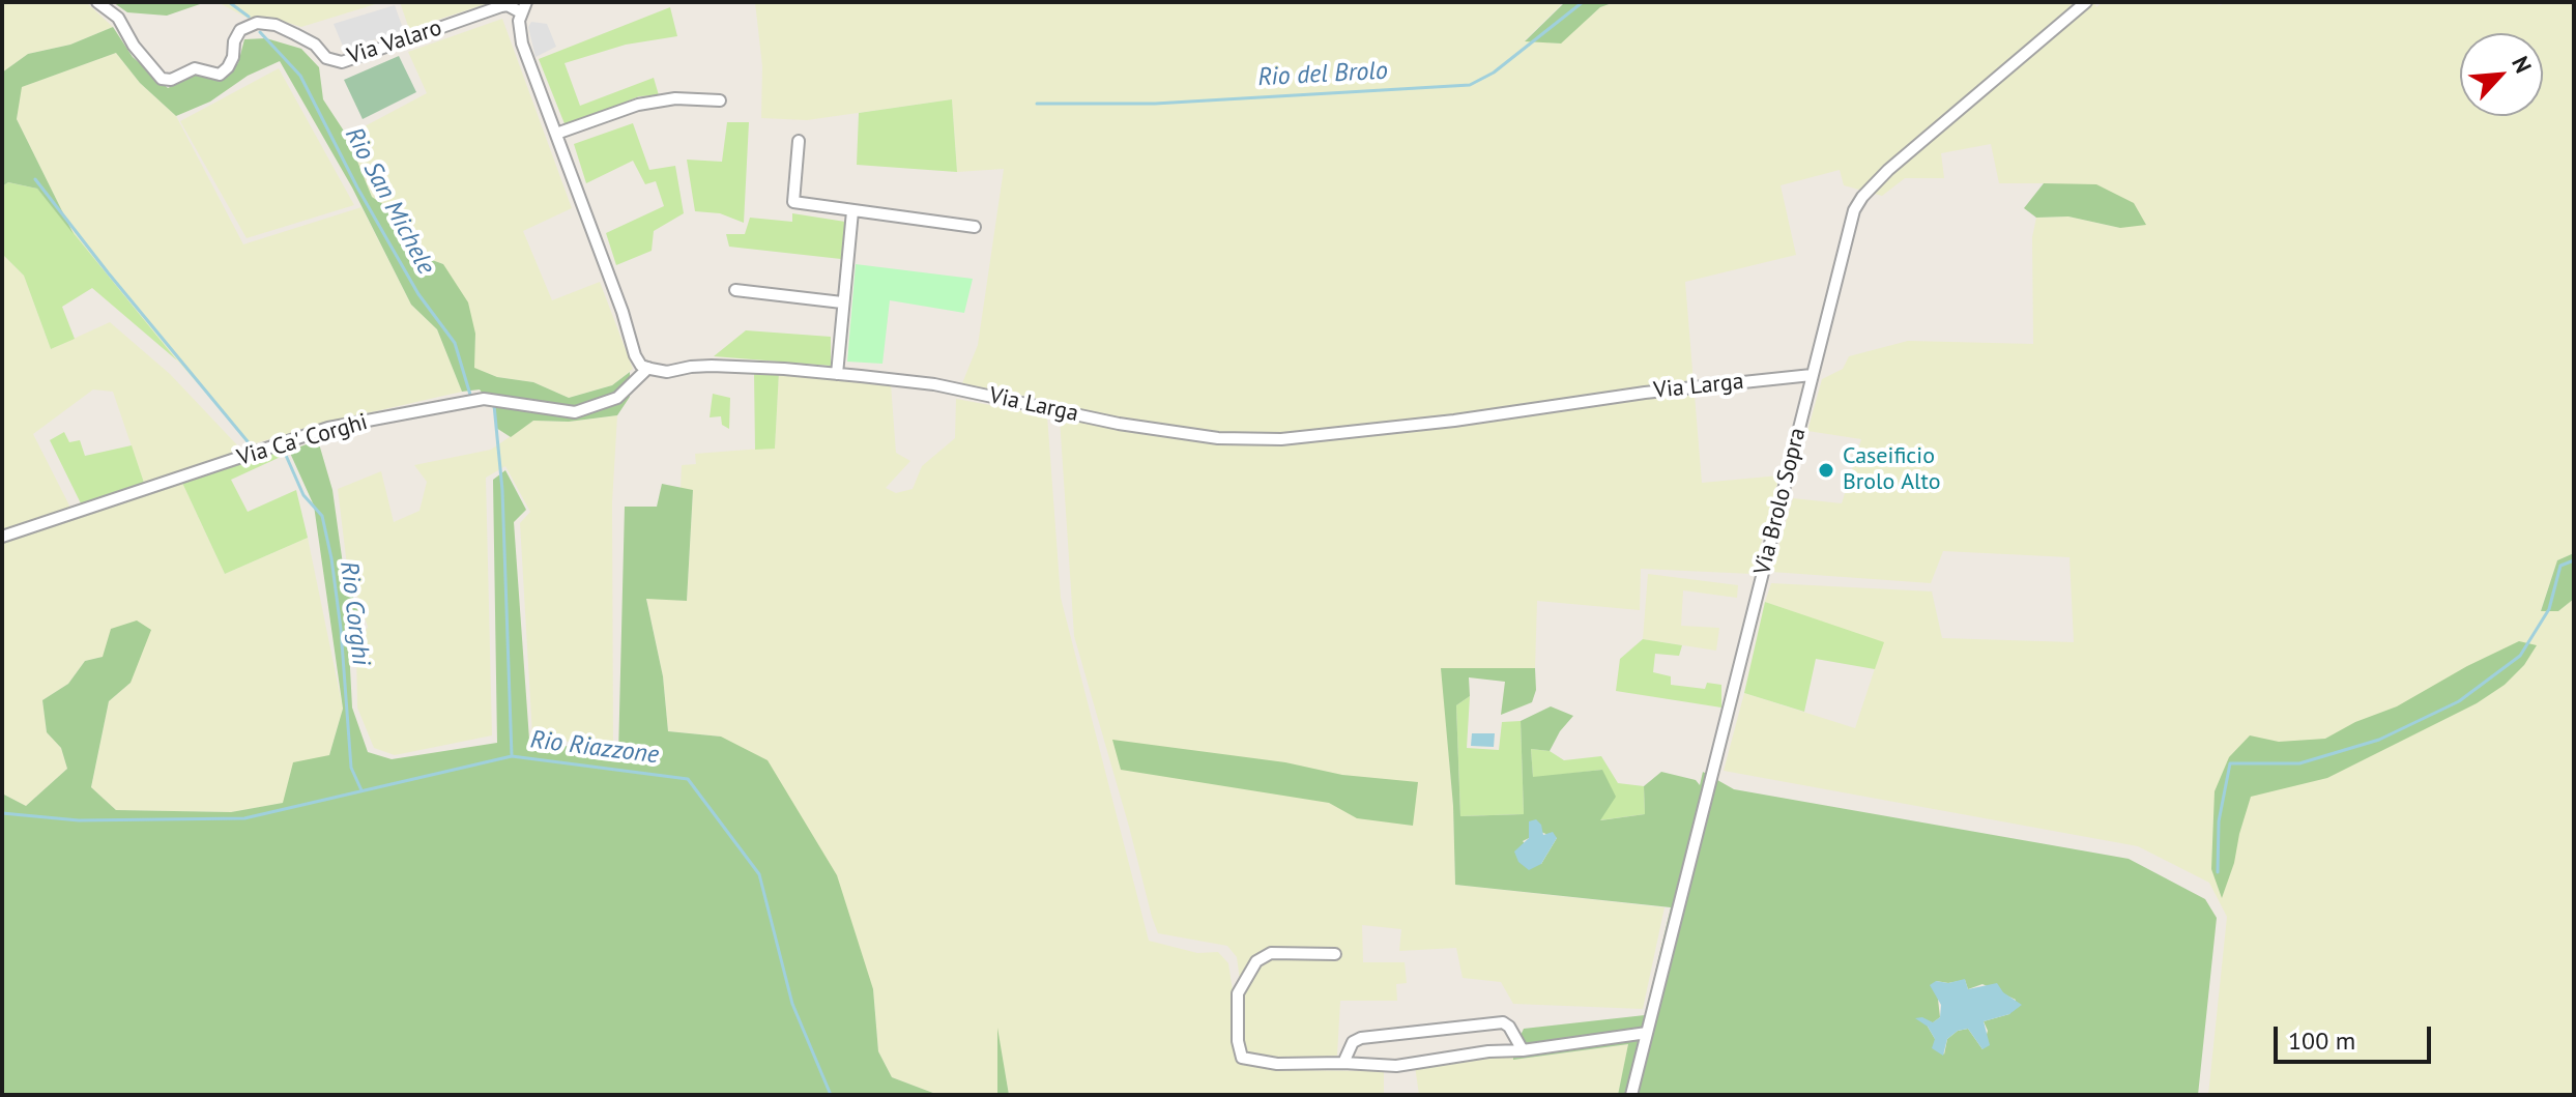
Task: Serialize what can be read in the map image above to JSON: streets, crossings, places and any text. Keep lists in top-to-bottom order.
{
  "streets": {
    "street": [
      "Via Valaro",
      "Via Larga",
      "Via Ca' Corghi",
      "Via Brolo Sopra"
    ]
  },
  "crossings": [
    ["Via Larga", "Via Ca' Corghi"],
    ["Via Larga", "Via Brolo Sopra"]
  ],
  "water": [
    "Rio del Brolo",
    "Rio San Michele",
    "Rio Corghi",
    "Rio Riazzone"
  ],
  "places": ["Caseificio Brolo Alto"],
  "scale_bar": "100 m",
  "north": "top right"
}
